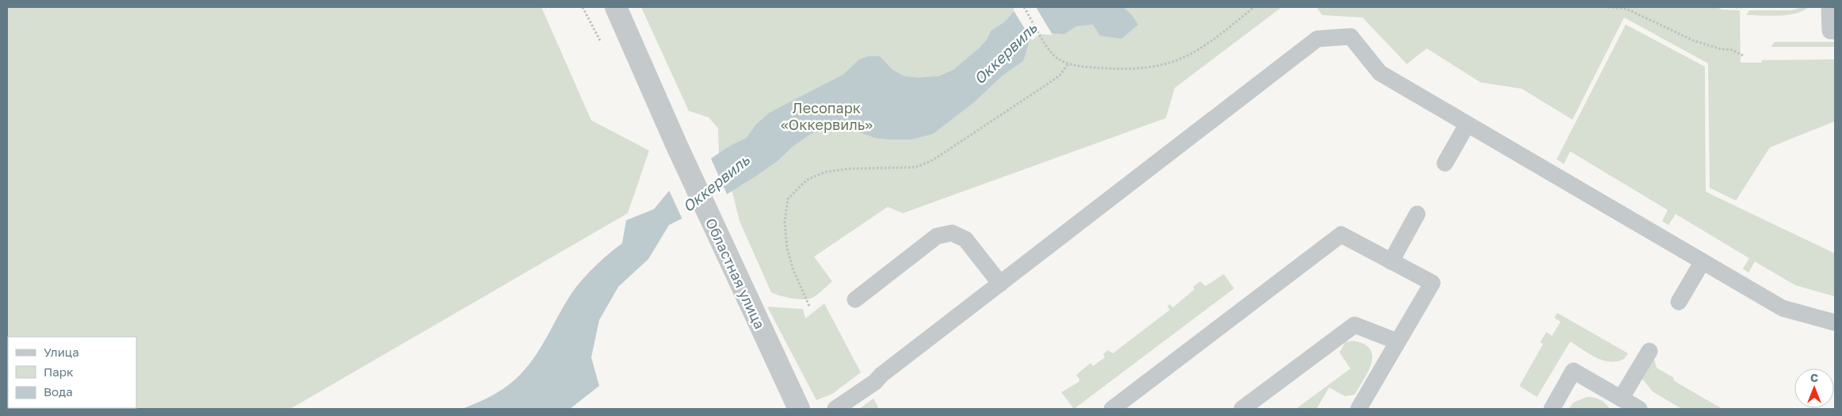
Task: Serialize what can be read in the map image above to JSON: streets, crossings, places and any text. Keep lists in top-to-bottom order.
{
  "streets": {
    "street": ["Областная улица"]
  },
  "water": ["Оккервиль"],
  "parks": ["Лесопарк «Оккервиль»"],
  "legend": ["Улица", "Парк", "Вода"],
  "north": "top"
}
